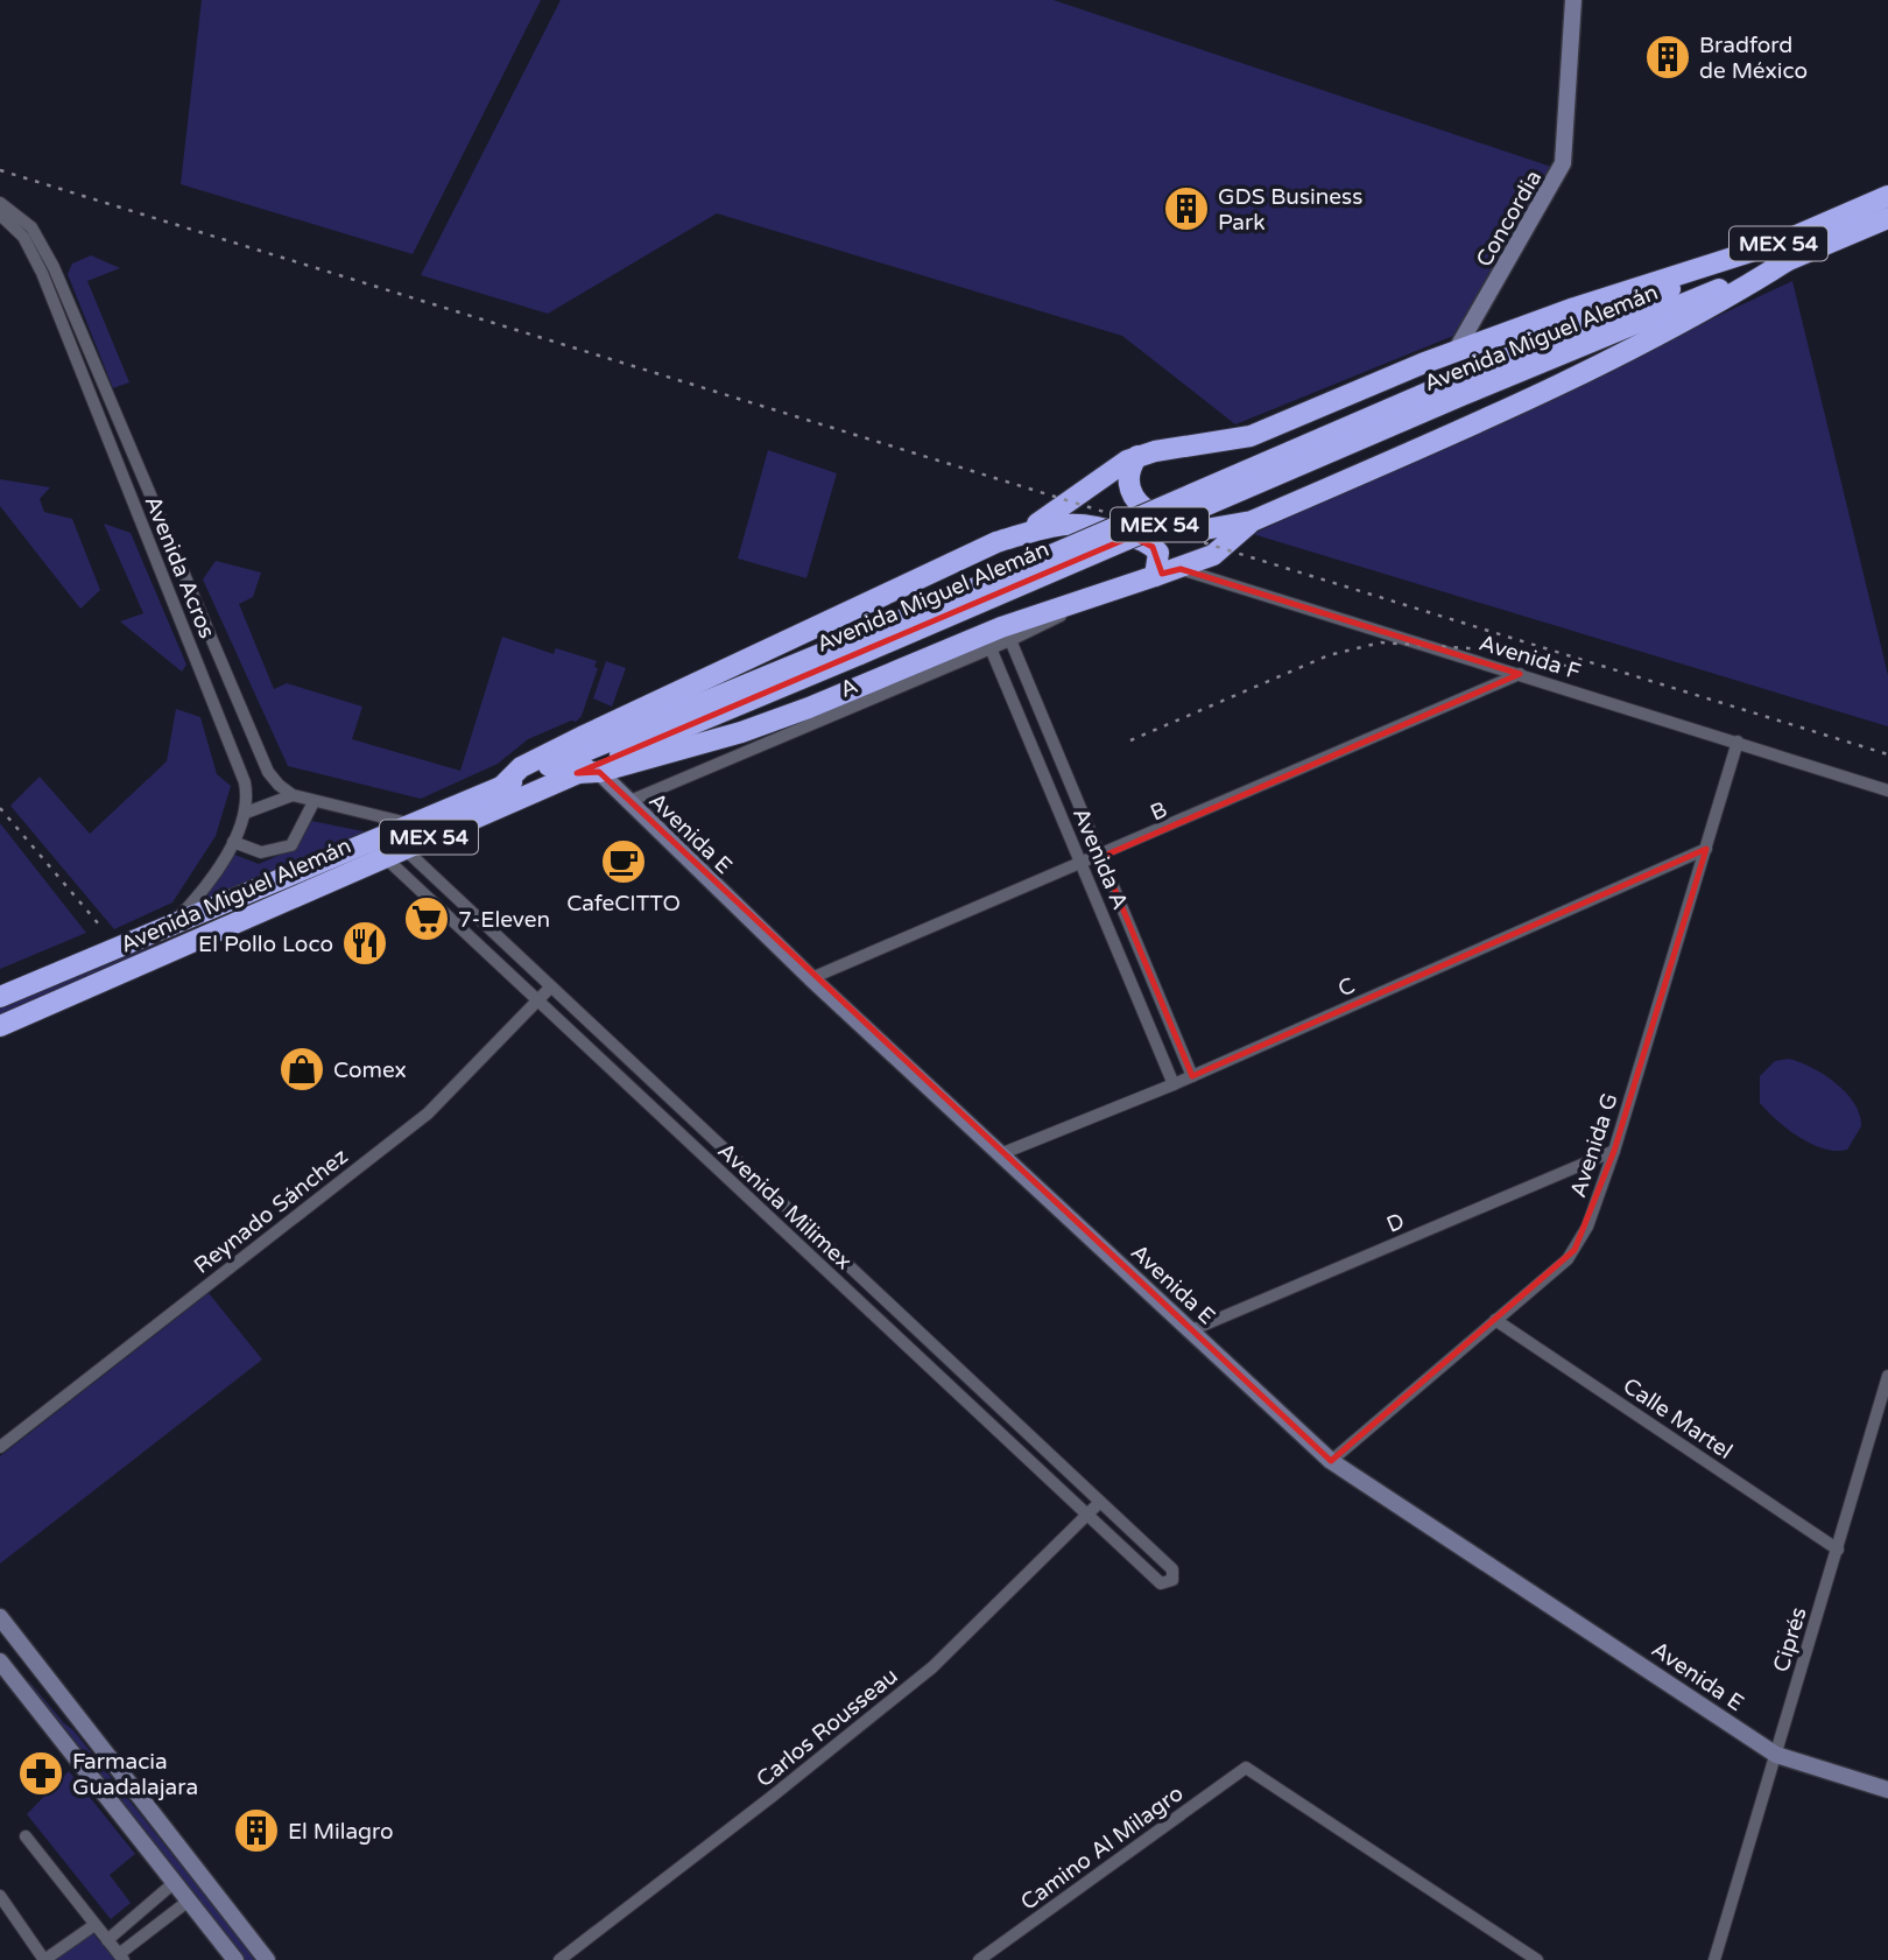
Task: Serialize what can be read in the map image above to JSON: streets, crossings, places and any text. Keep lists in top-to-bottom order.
{
  "streets": {
    "highway": ["MEX 54", "Avenida Miguel Alemán"],
    "main road": ["Concordia", "Avenida E"],
    "street": [
      "Avenida Acros",
      "Avenida F",
      "A",
      "B",
      "Avenida A",
      "C",
      "Avenida G",
      "Avenida Milimex",
      "Reynado Sánchez",
      "D",
      "Calle Martel",
      "Ciprés",
      "Carlos Rousseau",
      "Camino Al Milagro"
    ]
  },
  "crossings": [
    ["Avenida Miguel Alemán", "Avenida Acros"],
    ["Avenida Miguel Alemán", "Avenida Milimex"],
    ["Avenida F", "B"],
    ["Avenida F", "Avenida G"],
    ["A", "Avenida E"],
    ["A", "Avenida A"],
    ["B", "Avenida E"],
    ["B", "Avenida A"],
    ["Avenida E", "C"],
    ["Avenida E", "Avenida G"],
    ["Avenida E", "D"],
    ["Avenida E", "Ciprés"],
    ["Avenida A", "C"],
    ["C", "Avenida G"],
    ["Avenida G", "D"],
    ["Avenida G", "Calle Martel"],
    ["Avenida Milimex", "Reynado Sánchez"],
    ["Avenida Milimex", "Carlos Rousseau"],
    ["Calle Martel", "Ciprés"]
  ],
  "places": {
    "building": ["Bradford de México", "GDS Business Park", "El Milagro"],
    "cafe": ["CafeCITTO"],
    "supermarket": ["7-Eleven"],
    "restaurant": ["El Pollo Loco"],
    "shop": ["Comex"],
    "pharmacy": ["Farmacia Guadalajara"]
  }
}
